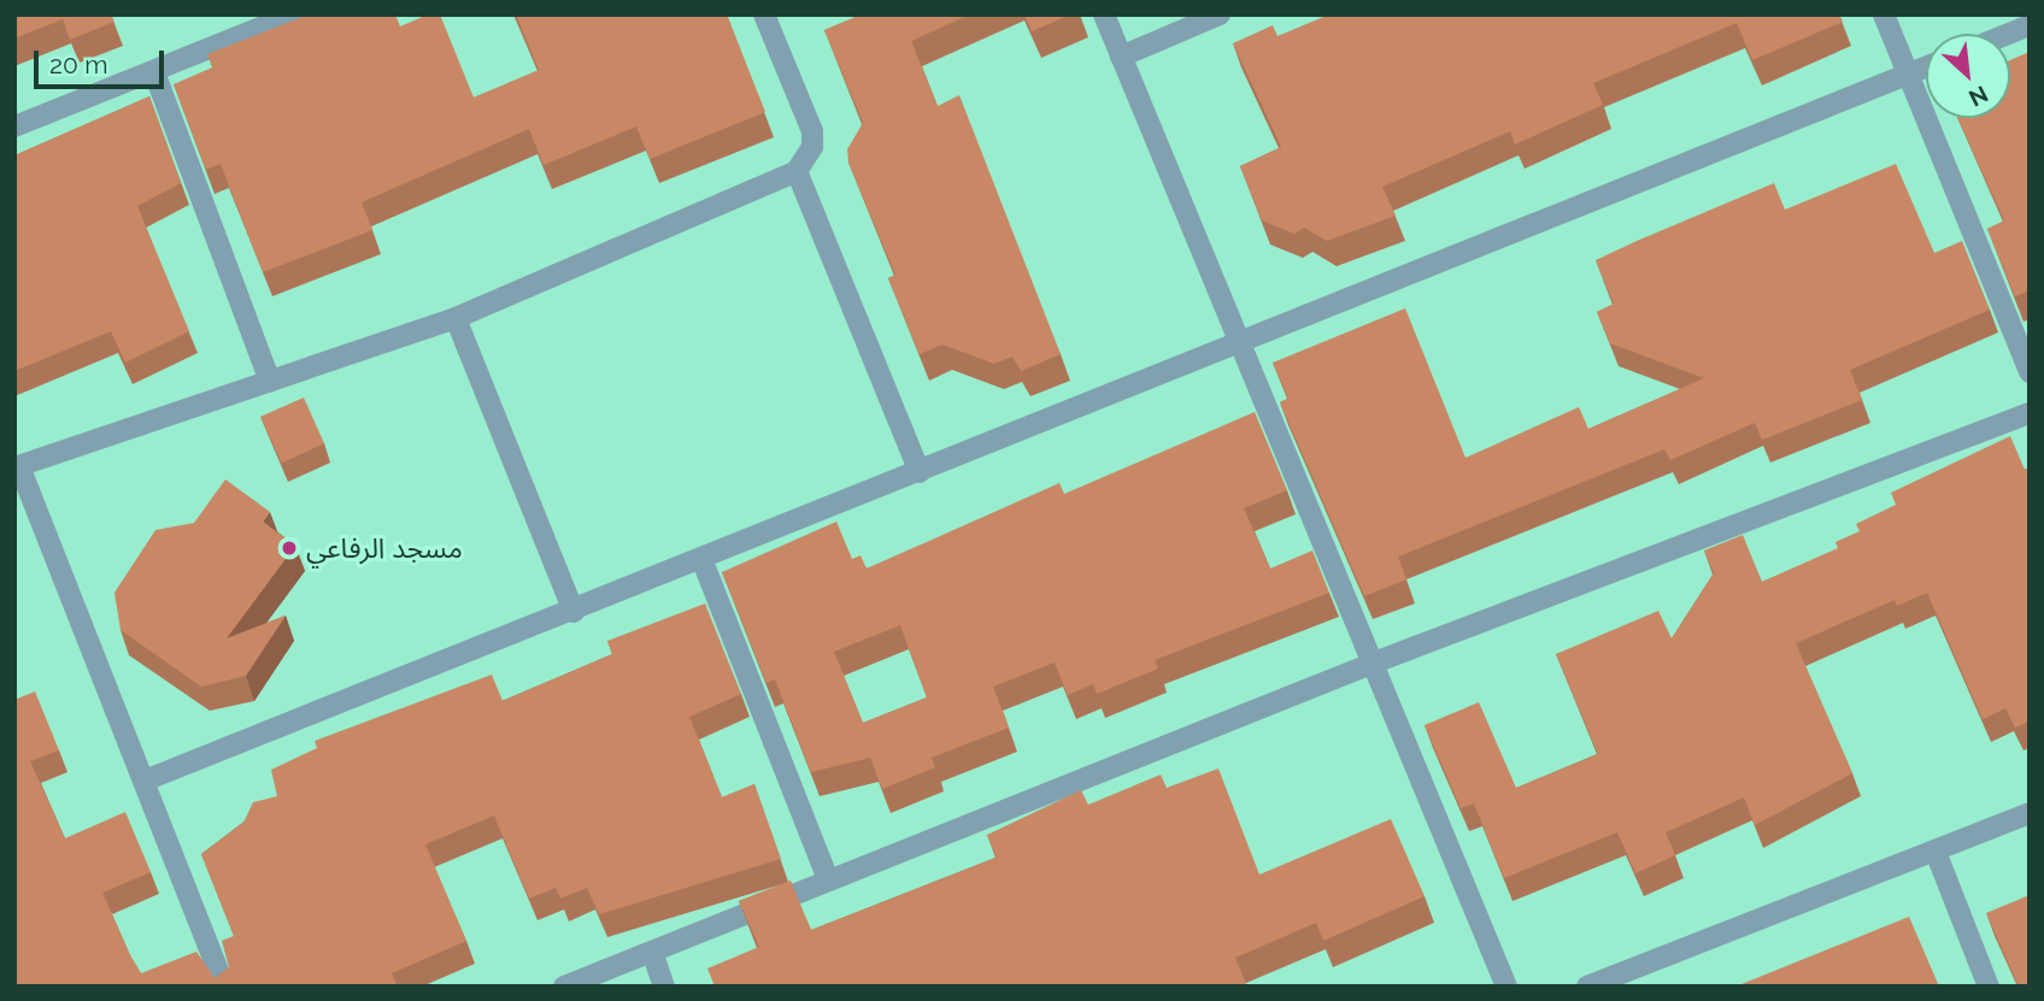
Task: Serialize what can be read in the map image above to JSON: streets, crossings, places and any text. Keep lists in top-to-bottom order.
{
  "places": ["مسجد الرفاعي"],
  "scale_bar": "20 m",
  "north": "bottom right"
}
